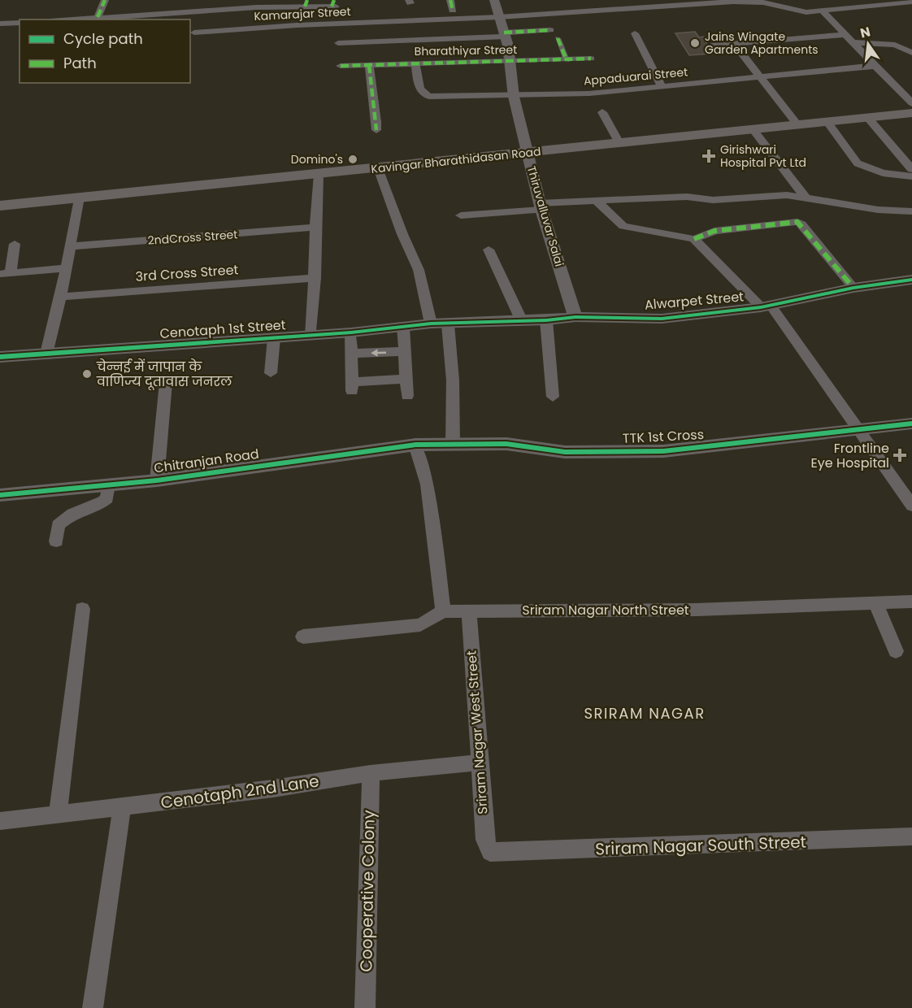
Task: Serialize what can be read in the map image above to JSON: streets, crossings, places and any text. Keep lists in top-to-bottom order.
{
  "streets": {
    "main road": ["Kavingar Bharathidasan Road"],
    "street": [
      "Kamarajar Street",
      "Bharathiyar Street",
      "Appaduarai Street",
      "Thiruvalluvar Salai",
      "2ndCross Street",
      "3rd Cross Street",
      "Alwarpet Street",
      "Cenotaph 1st Street",
      "TTK 1st Cross",
      "Chitranjan Road",
      "Sriram Nagar North Street",
      "Sriram Nagar West Street",
      "Cenotaph 2nd Lane",
      "Sriram Nagar South Street",
      "Cooperative Colony"
    ]
  },
  "crossings": [
    ["Kamarajar Street", "Thiruvalluvar Salai"],
    ["Bharathiyar Street", "Appaduarai Street"],
    ["Bharathiyar Street", "Thiruvalluvar Salai"],
    ["Appaduarai Street", "Thiruvalluvar Salai"],
    ["Kavingar Bharathidasan Road", "Thiruvalluvar Salai"],
    ["Thiruvalluvar Salai", "Alwarpet Street"],
    ["Alwarpet Street", "Cenotaph 1st Street"],
    ["TTK 1st Cross", "Chitranjan Road"],
    ["Sriram Nagar North Street", "Sriram Nagar West Street"],
    ["Sriram Nagar West Street", "Cenotaph 2nd Lane"],
    ["Sriram Nagar West Street", "Sriram Nagar South Street"],
    ["Cenotaph 2nd Lane", "Cooperative Colony"]
  ],
  "districts": ["SRIRAM NAGAR"],
  "places": {
    "other": ["Jains Wingate Garden Apartments", "Domino's", "चेन्नई में जापान के वाणिज्य दूतावास जनरल"],
    "health": ["Girishwari Hospital Pvt Ltd", "Frontline Eye Hospital"]
  },
  "legend": ["Cycle path", "Path"],
  "north": "top"
}
